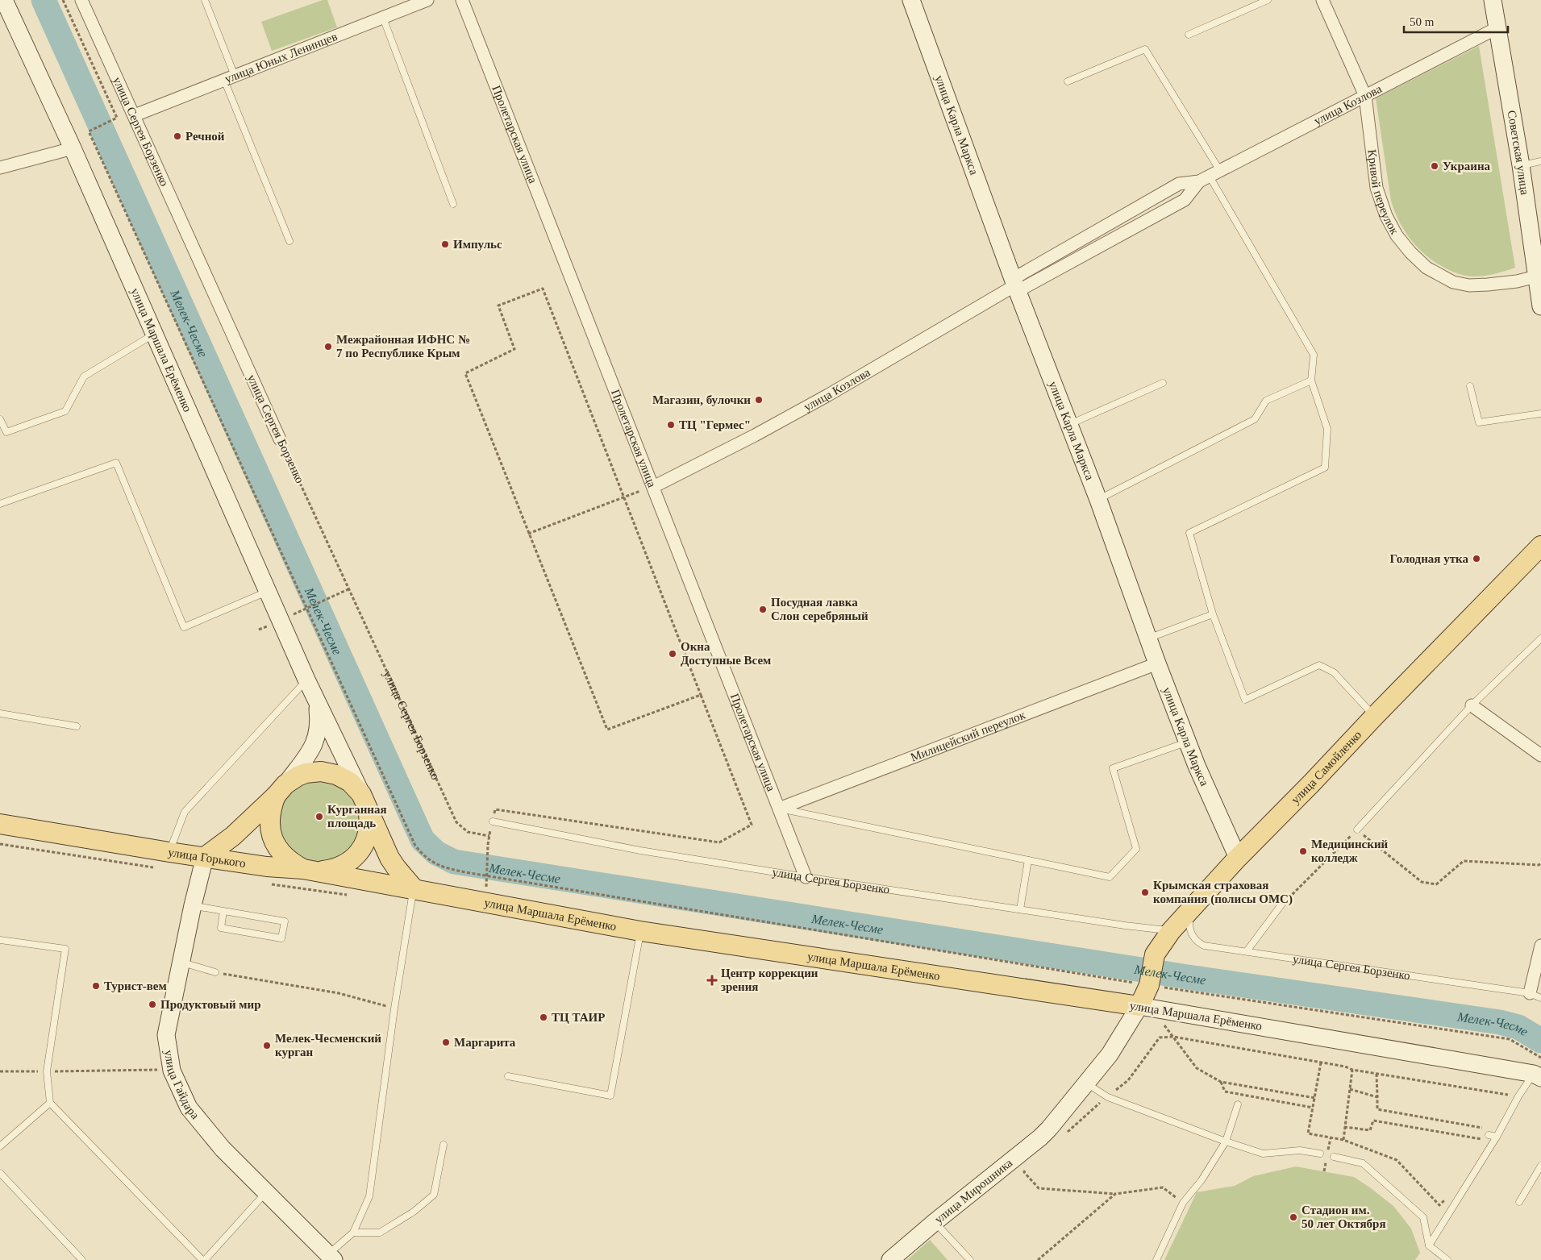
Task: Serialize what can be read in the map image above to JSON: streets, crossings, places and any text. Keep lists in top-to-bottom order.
{
  "streets": {
    "main road": [
      "улица Карла Маркса",
      "Советская улица",
      "улица Маршала Ерёменко",
      "улица Самойленко",
      "улица Горького",
      "улица Гайдара",
      "улица Мирошника"
    ],
    "street": [
      "улица Юных Ленинцев",
      "улица Козлова",
      "улица Сергея Борзенко",
      "Пролетарская улица",
      "Кривой переулок",
      "Милицейский переулок"
    ]
  },
  "crossings": [
    ["улица Юных Ленинцев", "улица Сергея Борзенко"],
    ["улица Козлова", "улица Карла Маркса"],
    ["улица Козлова", "Пролетарская улица"],
    ["улица Козлова", "Советская улица"],
    ["улица Козлова", "Кривой переулок"],
    ["улица Карла Маркса", "Милицейский переулок"],
    ["улица Карла Маркса", "улица Самойленко"],
    ["улица Сергея Борзенко", "Пролетарская улица"],
    ["улица Сергея Борзенко", "улица Самойленко"],
    ["Пролетарская улица", "Милицейский переулок"],
    ["Советская улица", "Кривой переулок"],
    ["улица Маршала Ерёменко", "улица Самойленко"],
    ["улица Маршала Ерёменко", "улица Горького"],
    ["улица Маршала Ерёменко", "улица Гайдара"],
    ["улица Маршала Ерёменко", "улица Мирошника"],
    ["улица Самойленко", "улица Мирошника"],
    ["улица Горького", "улица Гайдара"]
  ],
  "water": ["Мелек-Чесме"],
  "places": {
    "other": [
      "Речной",
      "Украина",
      "Импульс",
      "Межрайонная ИФНС № 7 по Республике Крым",
      "Магазин, булочки",
      "ТЦ \"Гермес\"",
      "Голодная утка",
      "Посудная лавка Слон серебряный",
      "Окна Доступные Всем",
      "Курганная площадь",
      "Медицинский колледж",
      "Крымская страховая компания (полисы ОМС)",
      "Турист-вем",
      "Продуктовый мир",
      "ТЦ ТАИР",
      "Маргарита",
      "Мелек-Чесменский курган",
      "Стадион им. 50 лет Октября"
    ],
    "health": ["Центр коррекции зрения"]
  },
  "scale_bar": "50 m"
}
